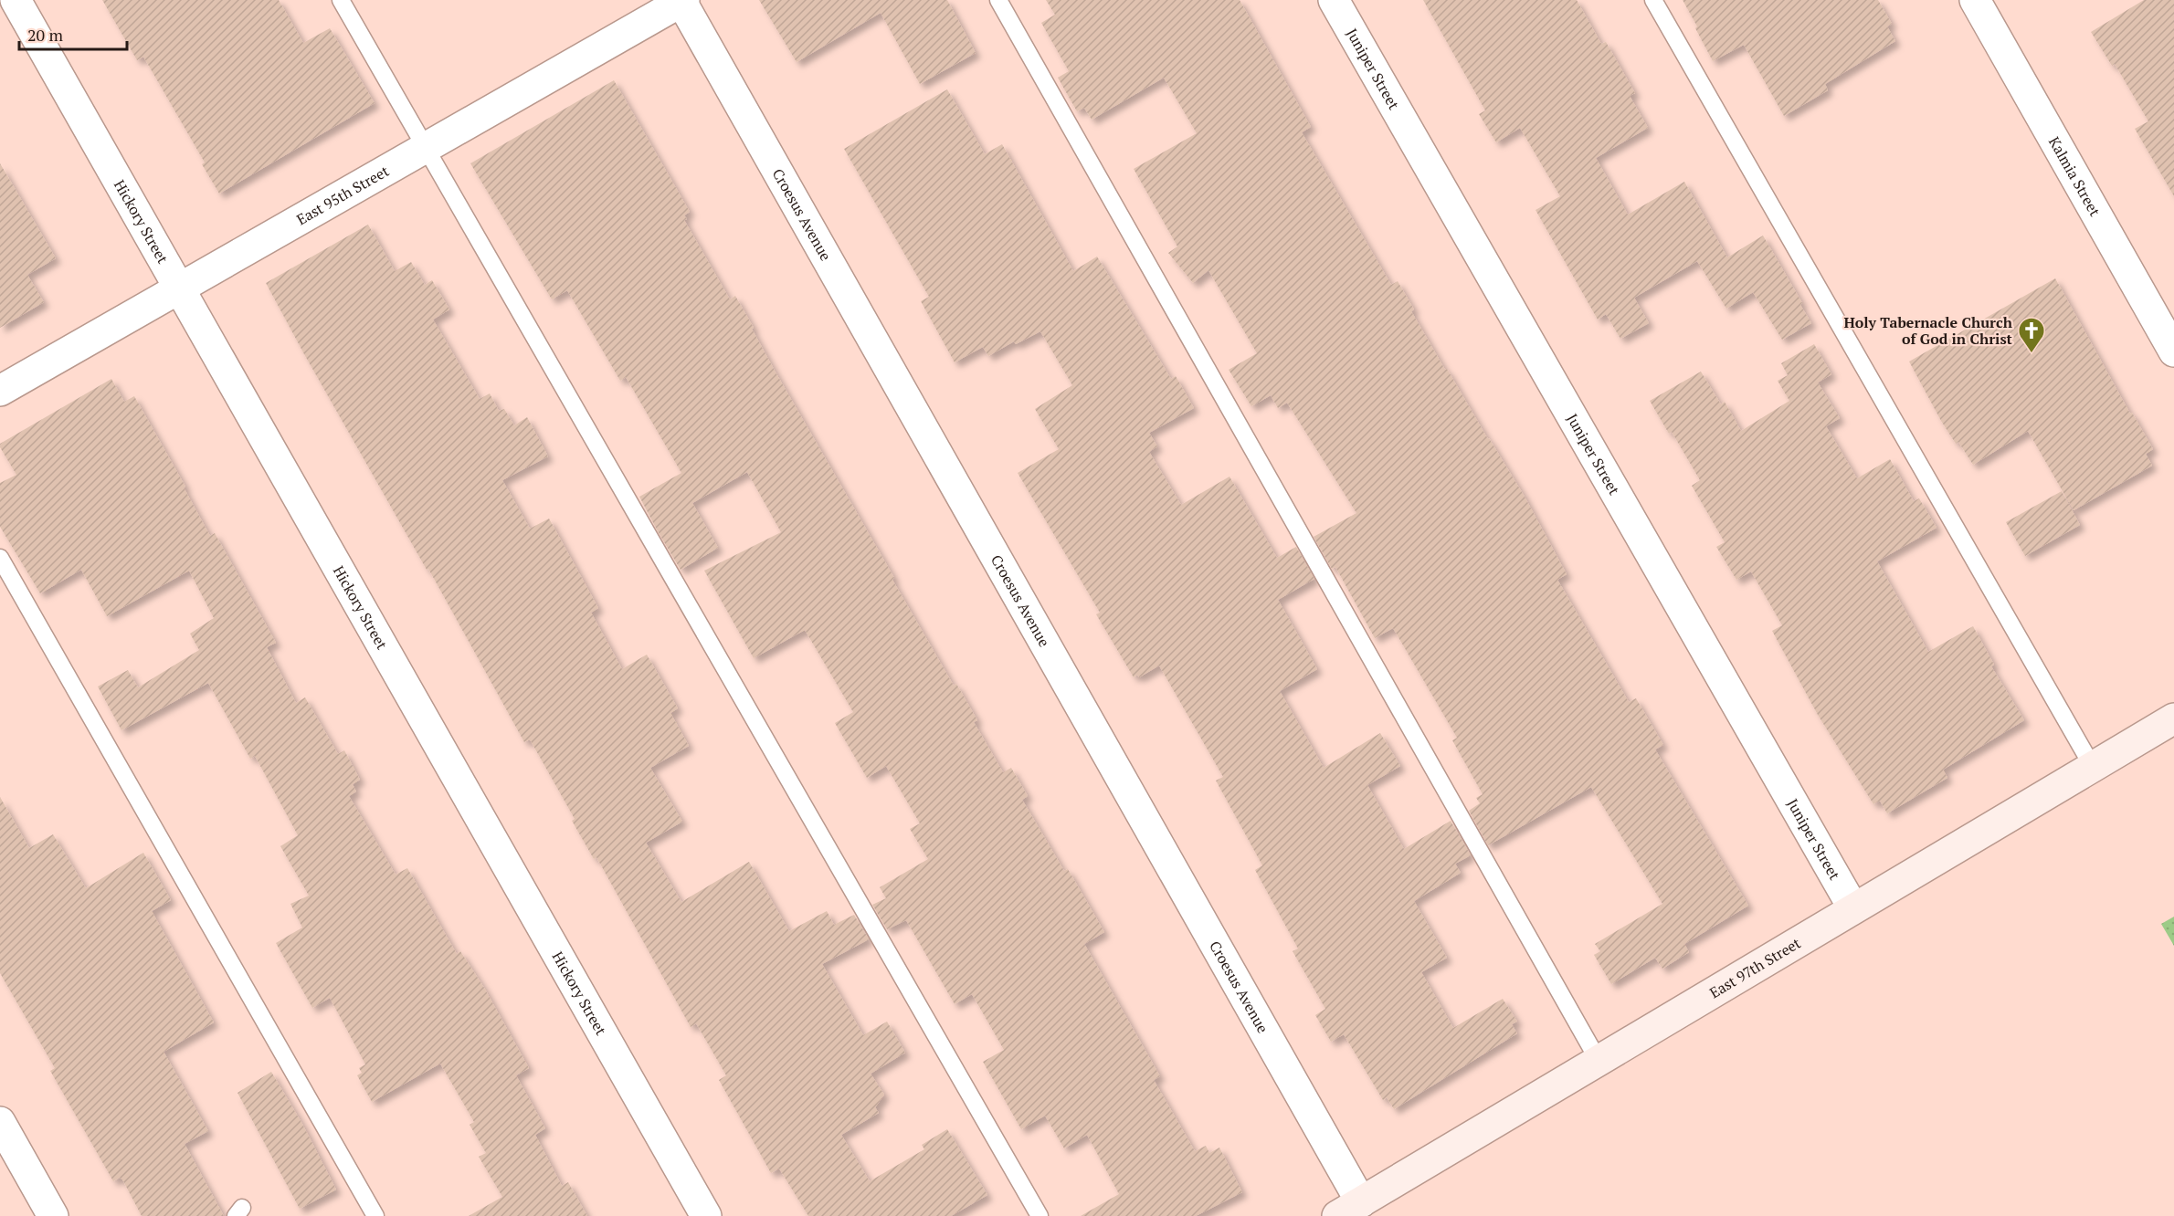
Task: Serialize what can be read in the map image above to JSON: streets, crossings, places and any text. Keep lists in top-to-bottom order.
{
  "streets": {
    "street": [
      "Juniper Street",
      "Kalmia Street",
      "East 95th Street",
      "Croesus Avenue",
      "Hickory Street",
      "East 97th Street"
    ]
  },
  "crossings": [
    ["Juniper Street", "East 97th Street"],
    ["East 95th Street", "Croesus Avenue"],
    ["East 95th Street", "Hickory Street"],
    ["Croesus Avenue", "East 97th Street"]
  ],
  "places": {
    "church": ["Holy Tabernacle Church of God in Christ"]
  },
  "scale_bar": "20 m"
}
